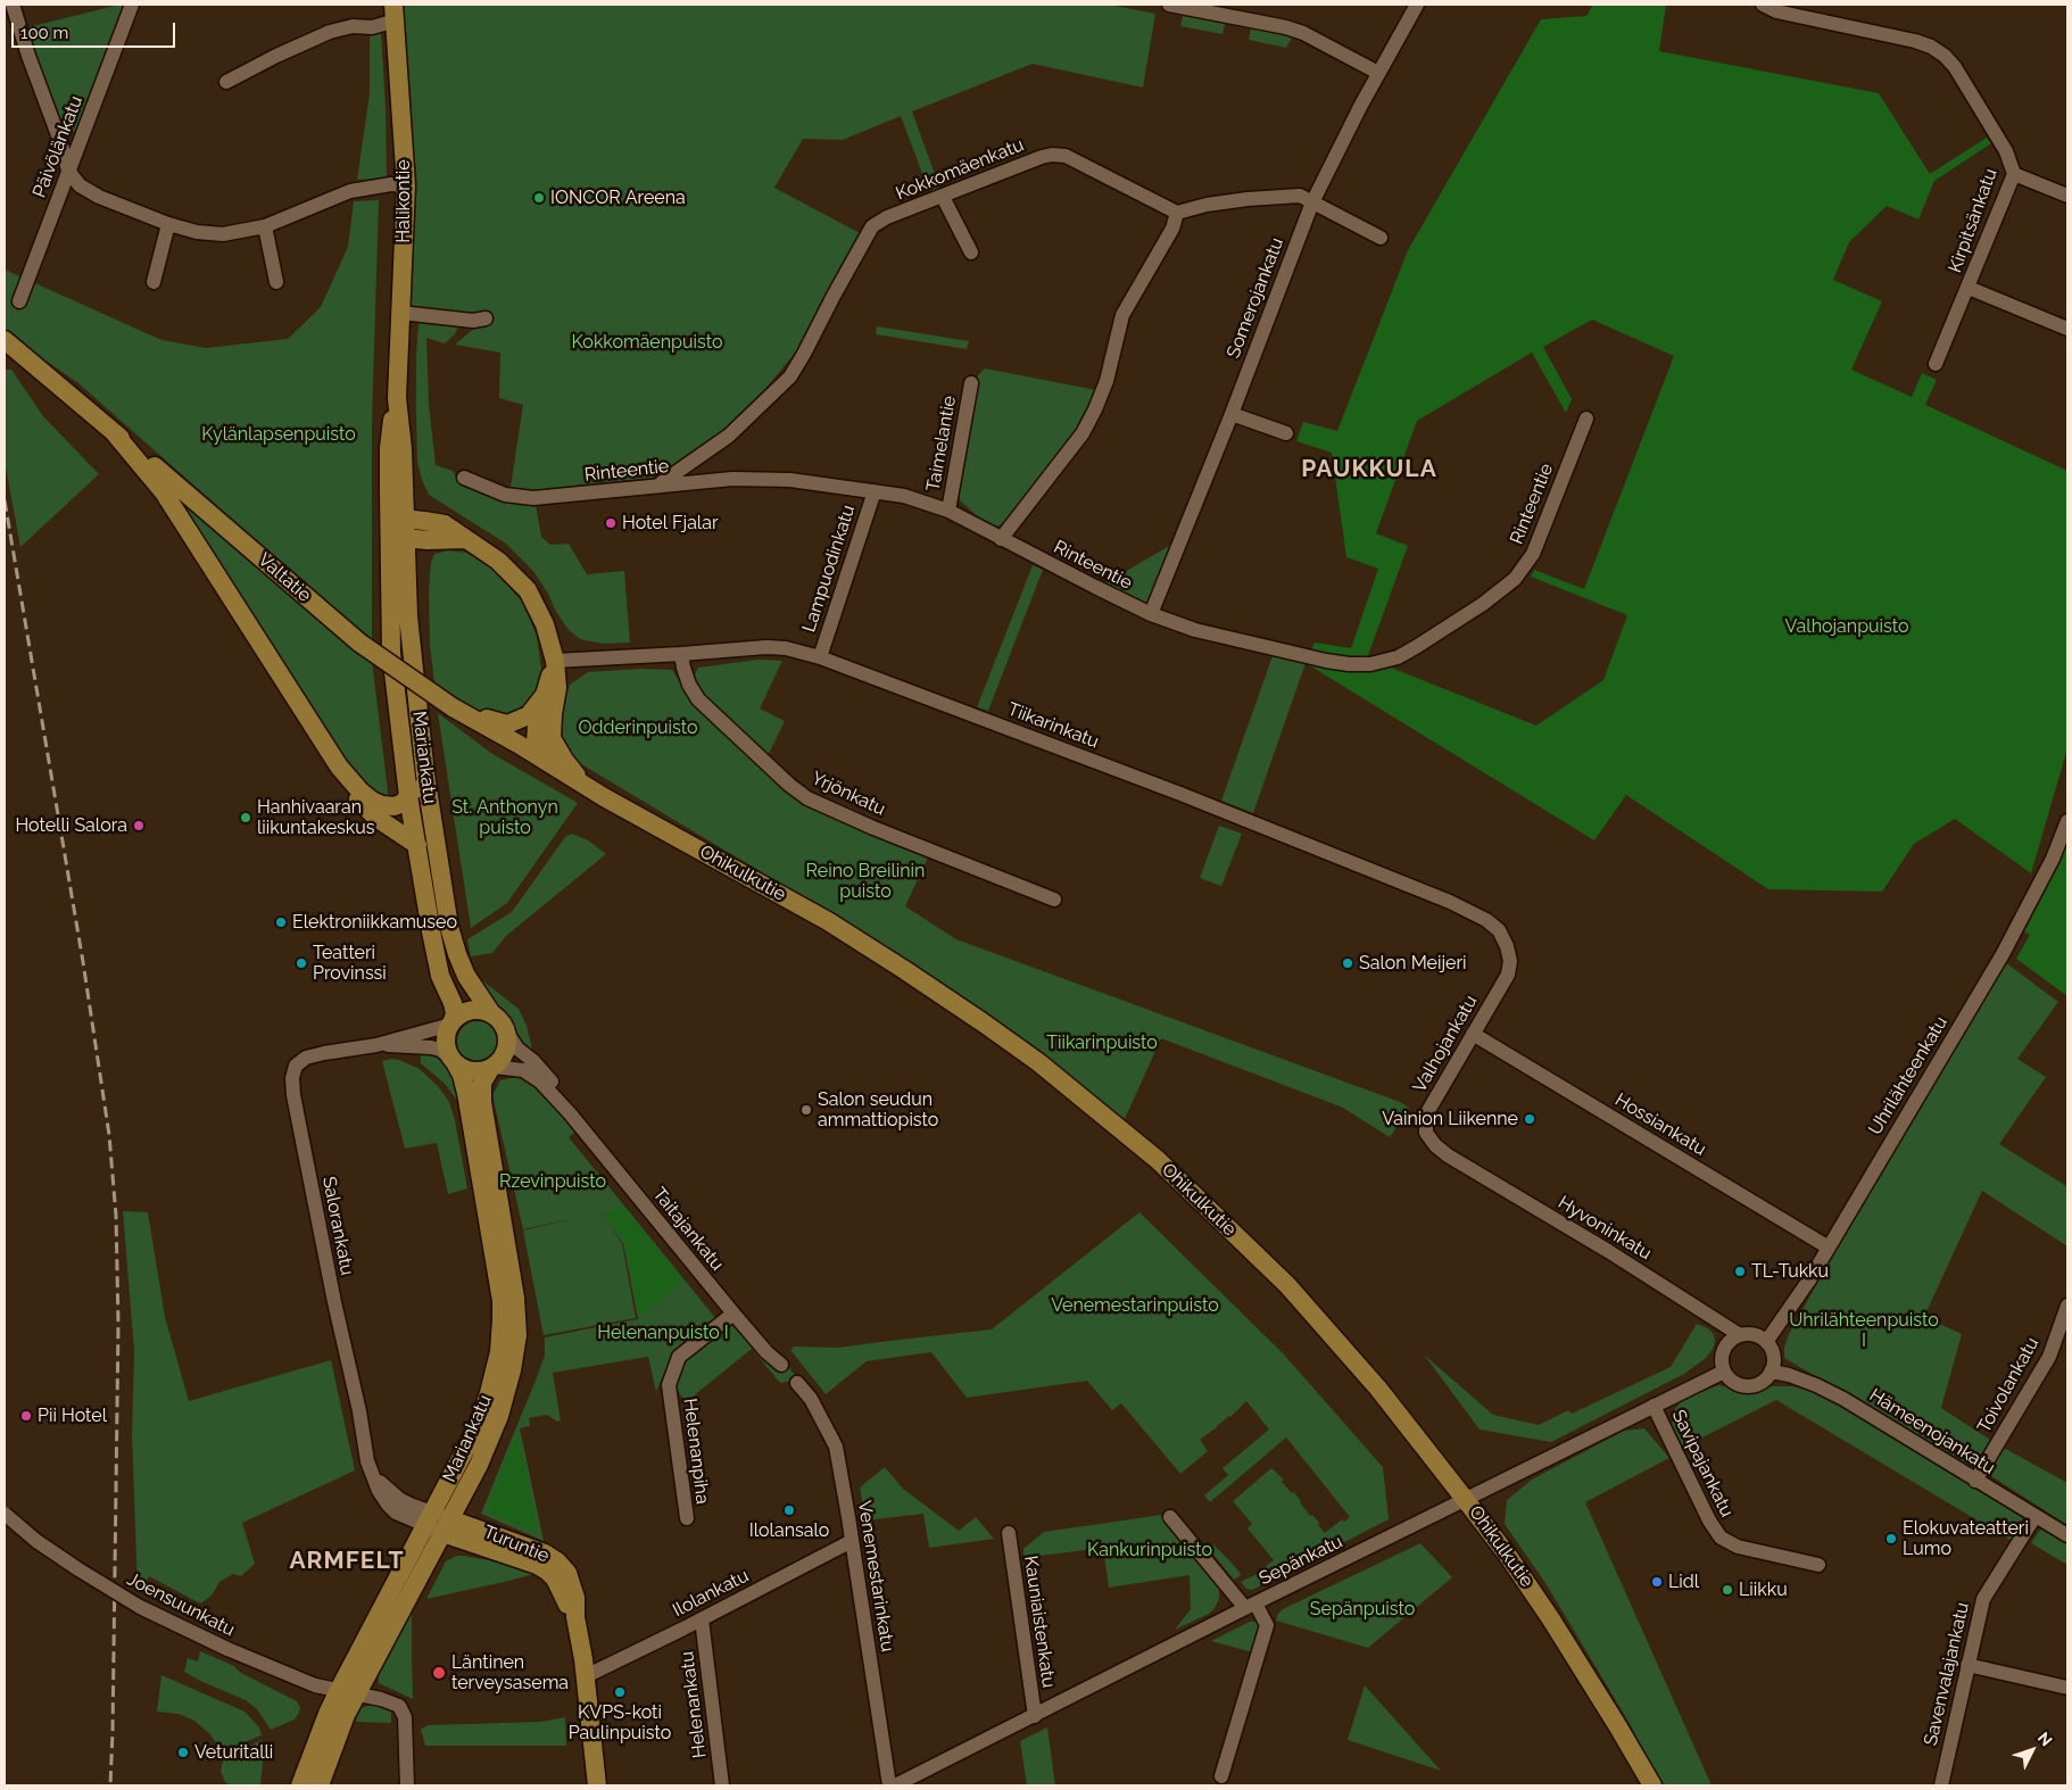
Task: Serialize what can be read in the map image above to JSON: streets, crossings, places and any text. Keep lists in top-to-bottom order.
{
  "streets": {
    "main road": [
      "Halikontie",
      "Valtatie",
      "Mariankatu",
      "Ohikulkutie",
      "Turuntie"
    ],
    "street": [
      "Päivölänkatu",
      "Kokkomäenkatu",
      "Kirpitsänkatu",
      "Somerojankatu",
      "Taimelantie",
      "Rinteentie",
      "Lampuodinkatu",
      "Tiikarinkatu",
      "Yrjönkatu",
      "Valhojankatu",
      "Uhrilähteenkatu",
      "Hossiankatu",
      "Salorankatu",
      "Hyvoninkatu",
      "Taitajankatu",
      "Toivolankatu",
      "Hämeenojankatu",
      "Helenanpiha",
      "Savipajankatu",
      "Sepänkatu",
      "Venemestarinkatu",
      "Ilolankatu",
      "Joensuunkatu",
      "Kauniaistenkatu",
      "Savenvalajankatu",
      "Helenankatu"
    ]
  },
  "crossings": [
    ["Kokkomäenkatu", "Rinteentie"],
    ["Halikontie", "Mariankatu"],
    ["Somerojankatu", "Rinteentie"],
    ["Taimelantie", "Rinteentie"],
    ["Rinteentie", "Lampuodinkatu"],
    ["Lampuodinkatu", "Tiikarinkatu"],
    ["Valtatie", "Ohikulkutie"],
    ["Tiikarinkatu", "Yrjönkatu"],
    ["Tiikarinkatu", "Valhojankatu"],
    ["Mariankatu", "Salorankatu"],
    ["Mariankatu", "Taitajankatu"],
    ["Mariankatu", "Turuntie"],
    ["Mariankatu", "Joensuunkatu"],
    ["Ohikulkutie", "Sepänkatu"],
    ["Valhojankatu", "Hossiankatu"],
    ["Valhojankatu", "Hyvoninkatu"],
    ["Uhrilähteenkatu", "Hossiankatu"],
    ["Uhrilähteenkatu", "Hyvoninkatu"],
    ["Uhrilähteenkatu", "Hämeenojankatu"],
    ["Uhrilähteenkatu", "Sepänkatu"],
    ["Salorankatu", "Taitajankatu"],
    ["Salorankatu", "Turuntie"],
    ["Hyvoninkatu", "Hämeenojankatu"],
    ["Hyvoninkatu", "Sepänkatu"],
    ["Taitajankatu", "Helenanpiha"],
    ["Toivolankatu", "Hämeenojankatu"],
    ["Hämeenojankatu", "Sepänkatu"],
    ["Hämeenojankatu", "Savenvalajankatu"],
    ["Savipajankatu", "Sepänkatu"],
    ["Turuntie", "Ilolankatu"],
    ["Sepänkatu", "Kauniaistenkatu"],
    ["Venemestarinkatu", "Ilolankatu"],
    ["Ilolankatu", "Helenankatu"]
  ],
  "districts": ["PAUKKULA", "ARMFELT"],
  "parks": [
    "Kokkomäenpuisto",
    "Kylänlapsenpuisto",
    "Valhojanpuisto",
    "Odderinpuisto",
    "St. Anthonyn puisto",
    "Reino Breilinin puisto",
    "Tiikarinpuisto",
    "Rzevinpuisto",
    "Venemestarinpuisto",
    "Uhrilähteenpuisto I",
    "Helenanpuisto I",
    "Kankurinpuisto",
    "Sepänpuisto"
  ],
  "places": [
    "IONCOR Areena",
    "Hotel Fjalar",
    "Hanhivaaran liikuntakeskus",
    "Hotelli Salora",
    "Elektroniikkamuseo",
    "Teatteri Provinssi",
    "Salon Meijeri",
    "Salon seudun ammattiopisto",
    "Vainion Liikenne",
    "TL-Tukku",
    "Pii Hotel",
    "Ilolansalo",
    "Elokuvateatteri Lumo",
    "Lidl",
    "Liikku",
    "Läntinen terveysasema",
    "KVPS-koti Paulinpuisto",
    "Veturitalli"
  ],
  "scale_bar": "100 m",
  "north": "top right"
}
